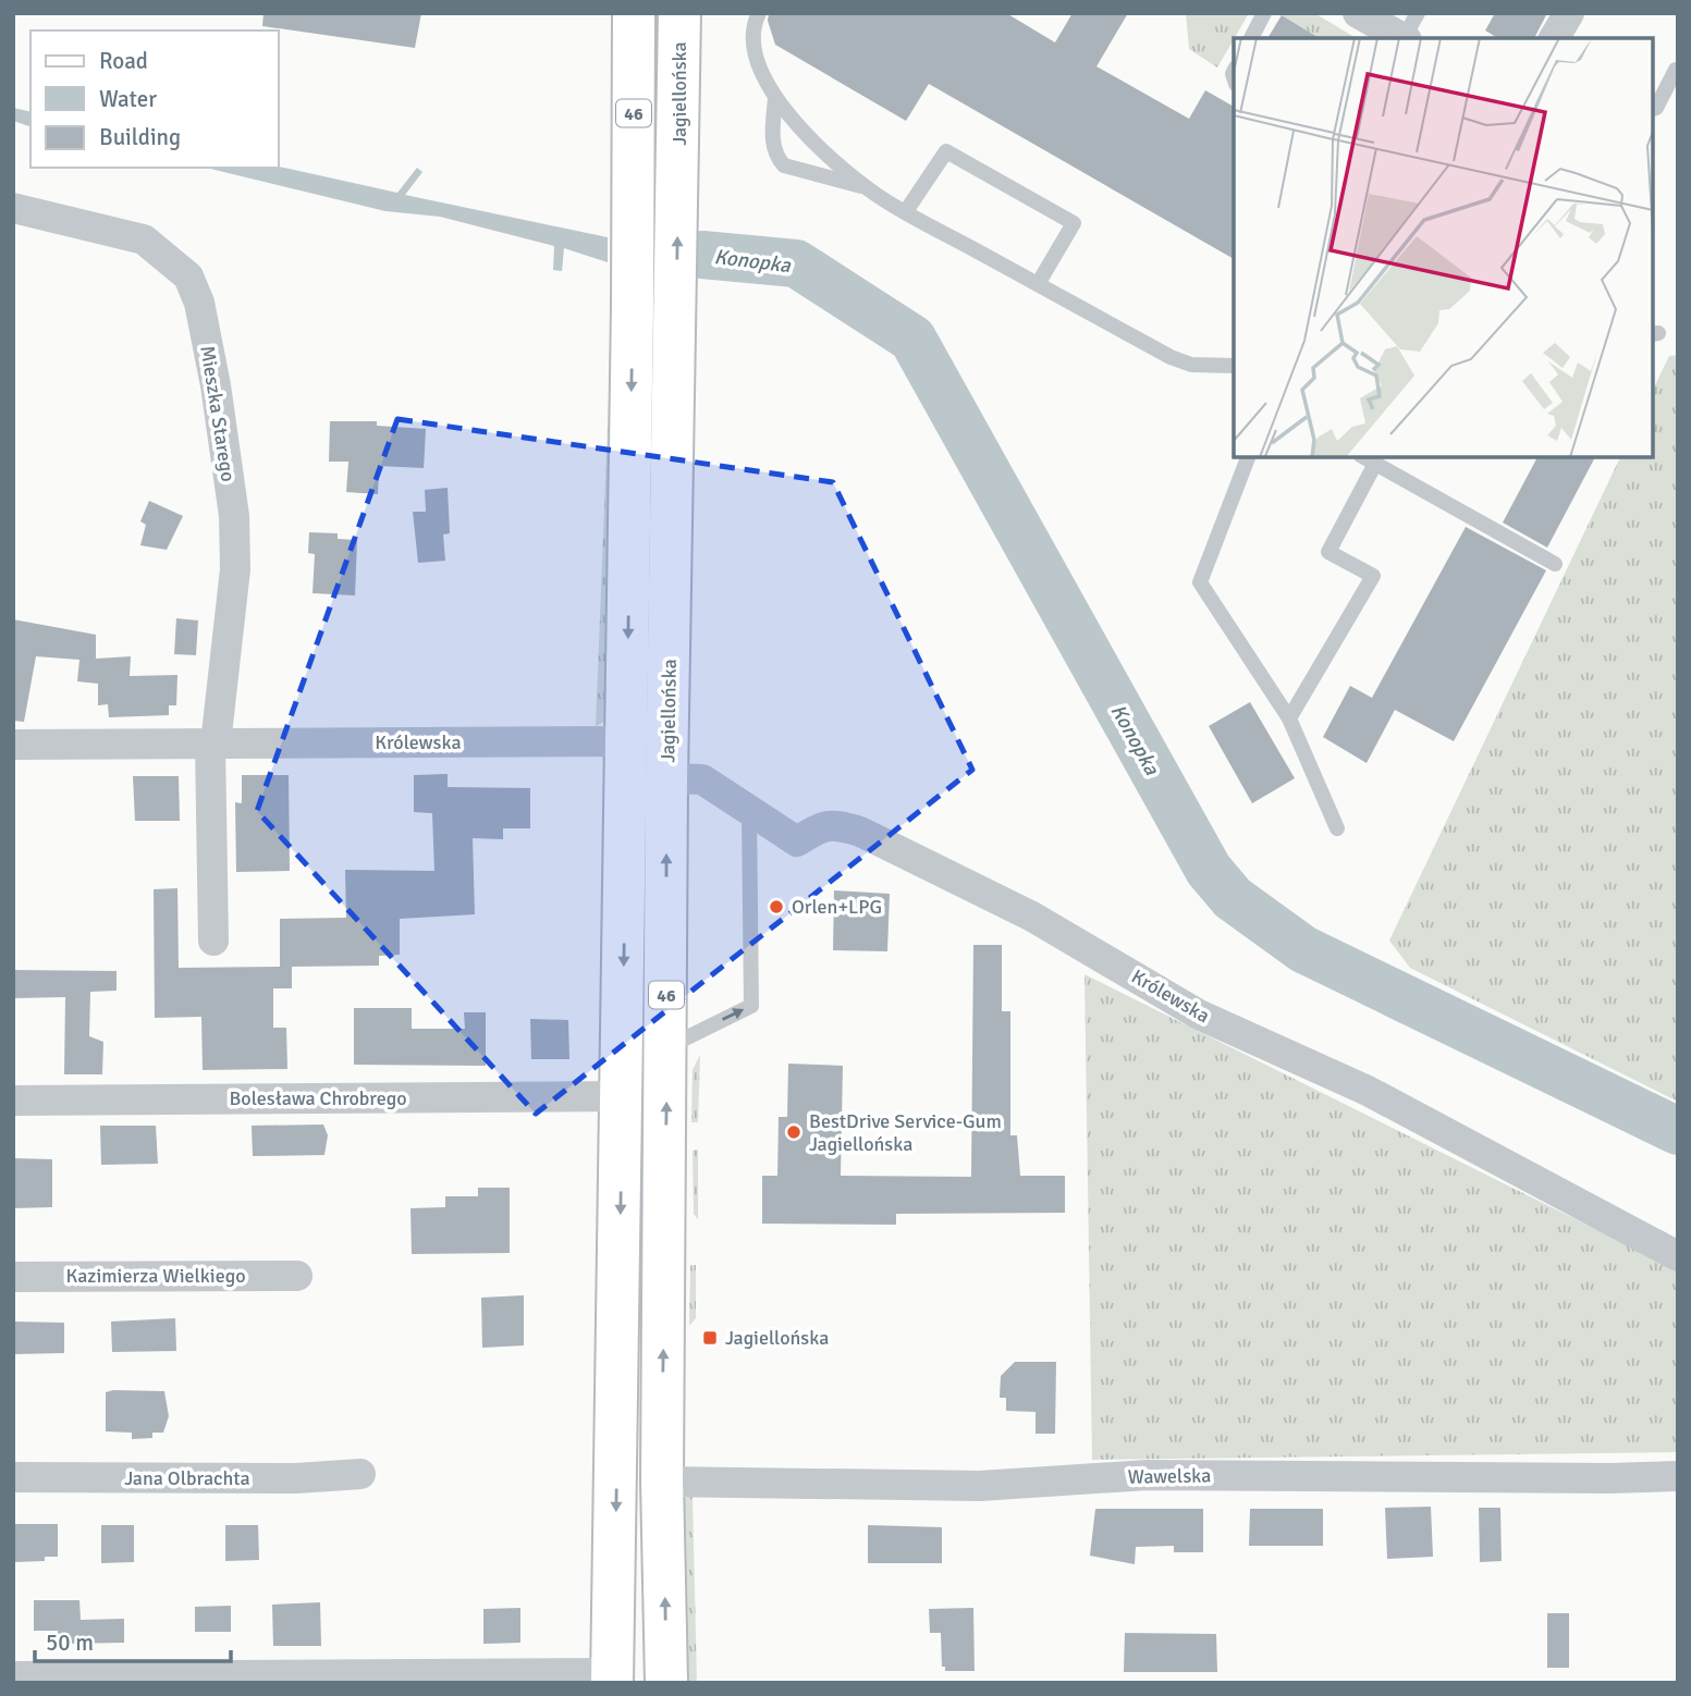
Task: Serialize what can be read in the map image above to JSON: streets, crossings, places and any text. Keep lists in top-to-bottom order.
{
  "streets": {
    "main road": ["Jagiellońska", "46"],
    "street": [
      "Mieszka Starego",
      "Królewska",
      "Bolesława Chrobrego",
      "Kazimierza Wielkiego",
      "Wawelska",
      "Jana Olbrachta"
    ]
  },
  "crossings": [
    ["Jagiellońska", "Królewska"],
    ["Jagiellońska", "Wawelska"],
    ["46", "Królewska"],
    ["46", "Bolesława Chrobrego"],
    ["Mieszka Starego", "Królewska"]
  ],
  "water": ["Konopka"],
  "places": {
    "other": ["Orlen+LPG", "BestDrive Service-Gum Jagiellońska"],
    "transit": ["Jagiellońska"]
  },
  "legend": ["Road", "Water", "Building"],
  "scale_bar": "50 m"
}
